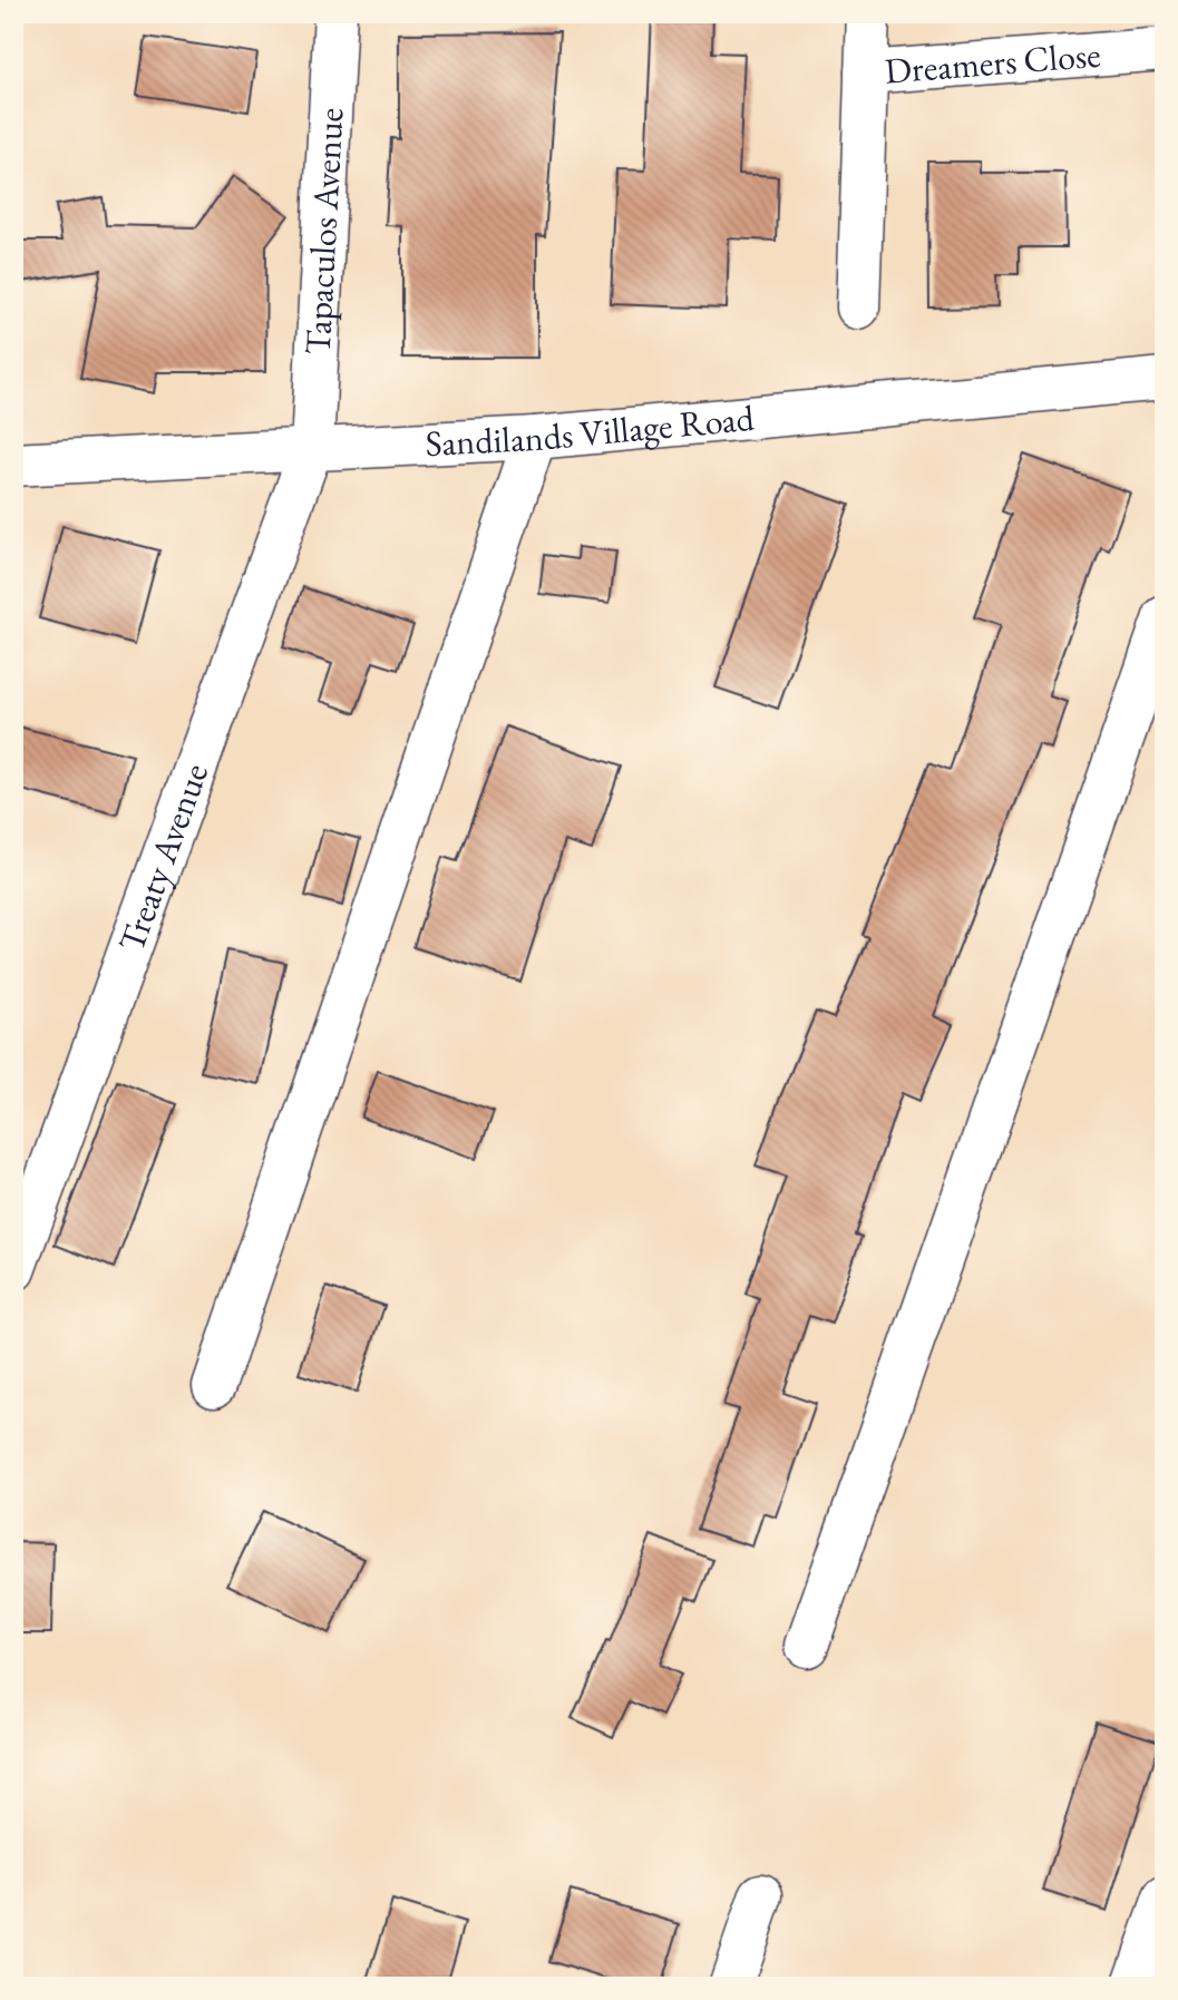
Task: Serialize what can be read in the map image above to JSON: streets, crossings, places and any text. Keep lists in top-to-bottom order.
{
  "streets": {
    "street": [
      "Dreamers Close",
      "Tapaculos Avenue",
      "Sandilands Village Road",
      "Treaty Avenue"
    ]
  },
  "crossings": [
    ["Tapaculos Avenue", "Sandilands Village Road"],
    ["Tapaculos Avenue", "Treaty Avenue"],
    ["Sandilands Village Road", "Treaty Avenue"]
  ]
}
